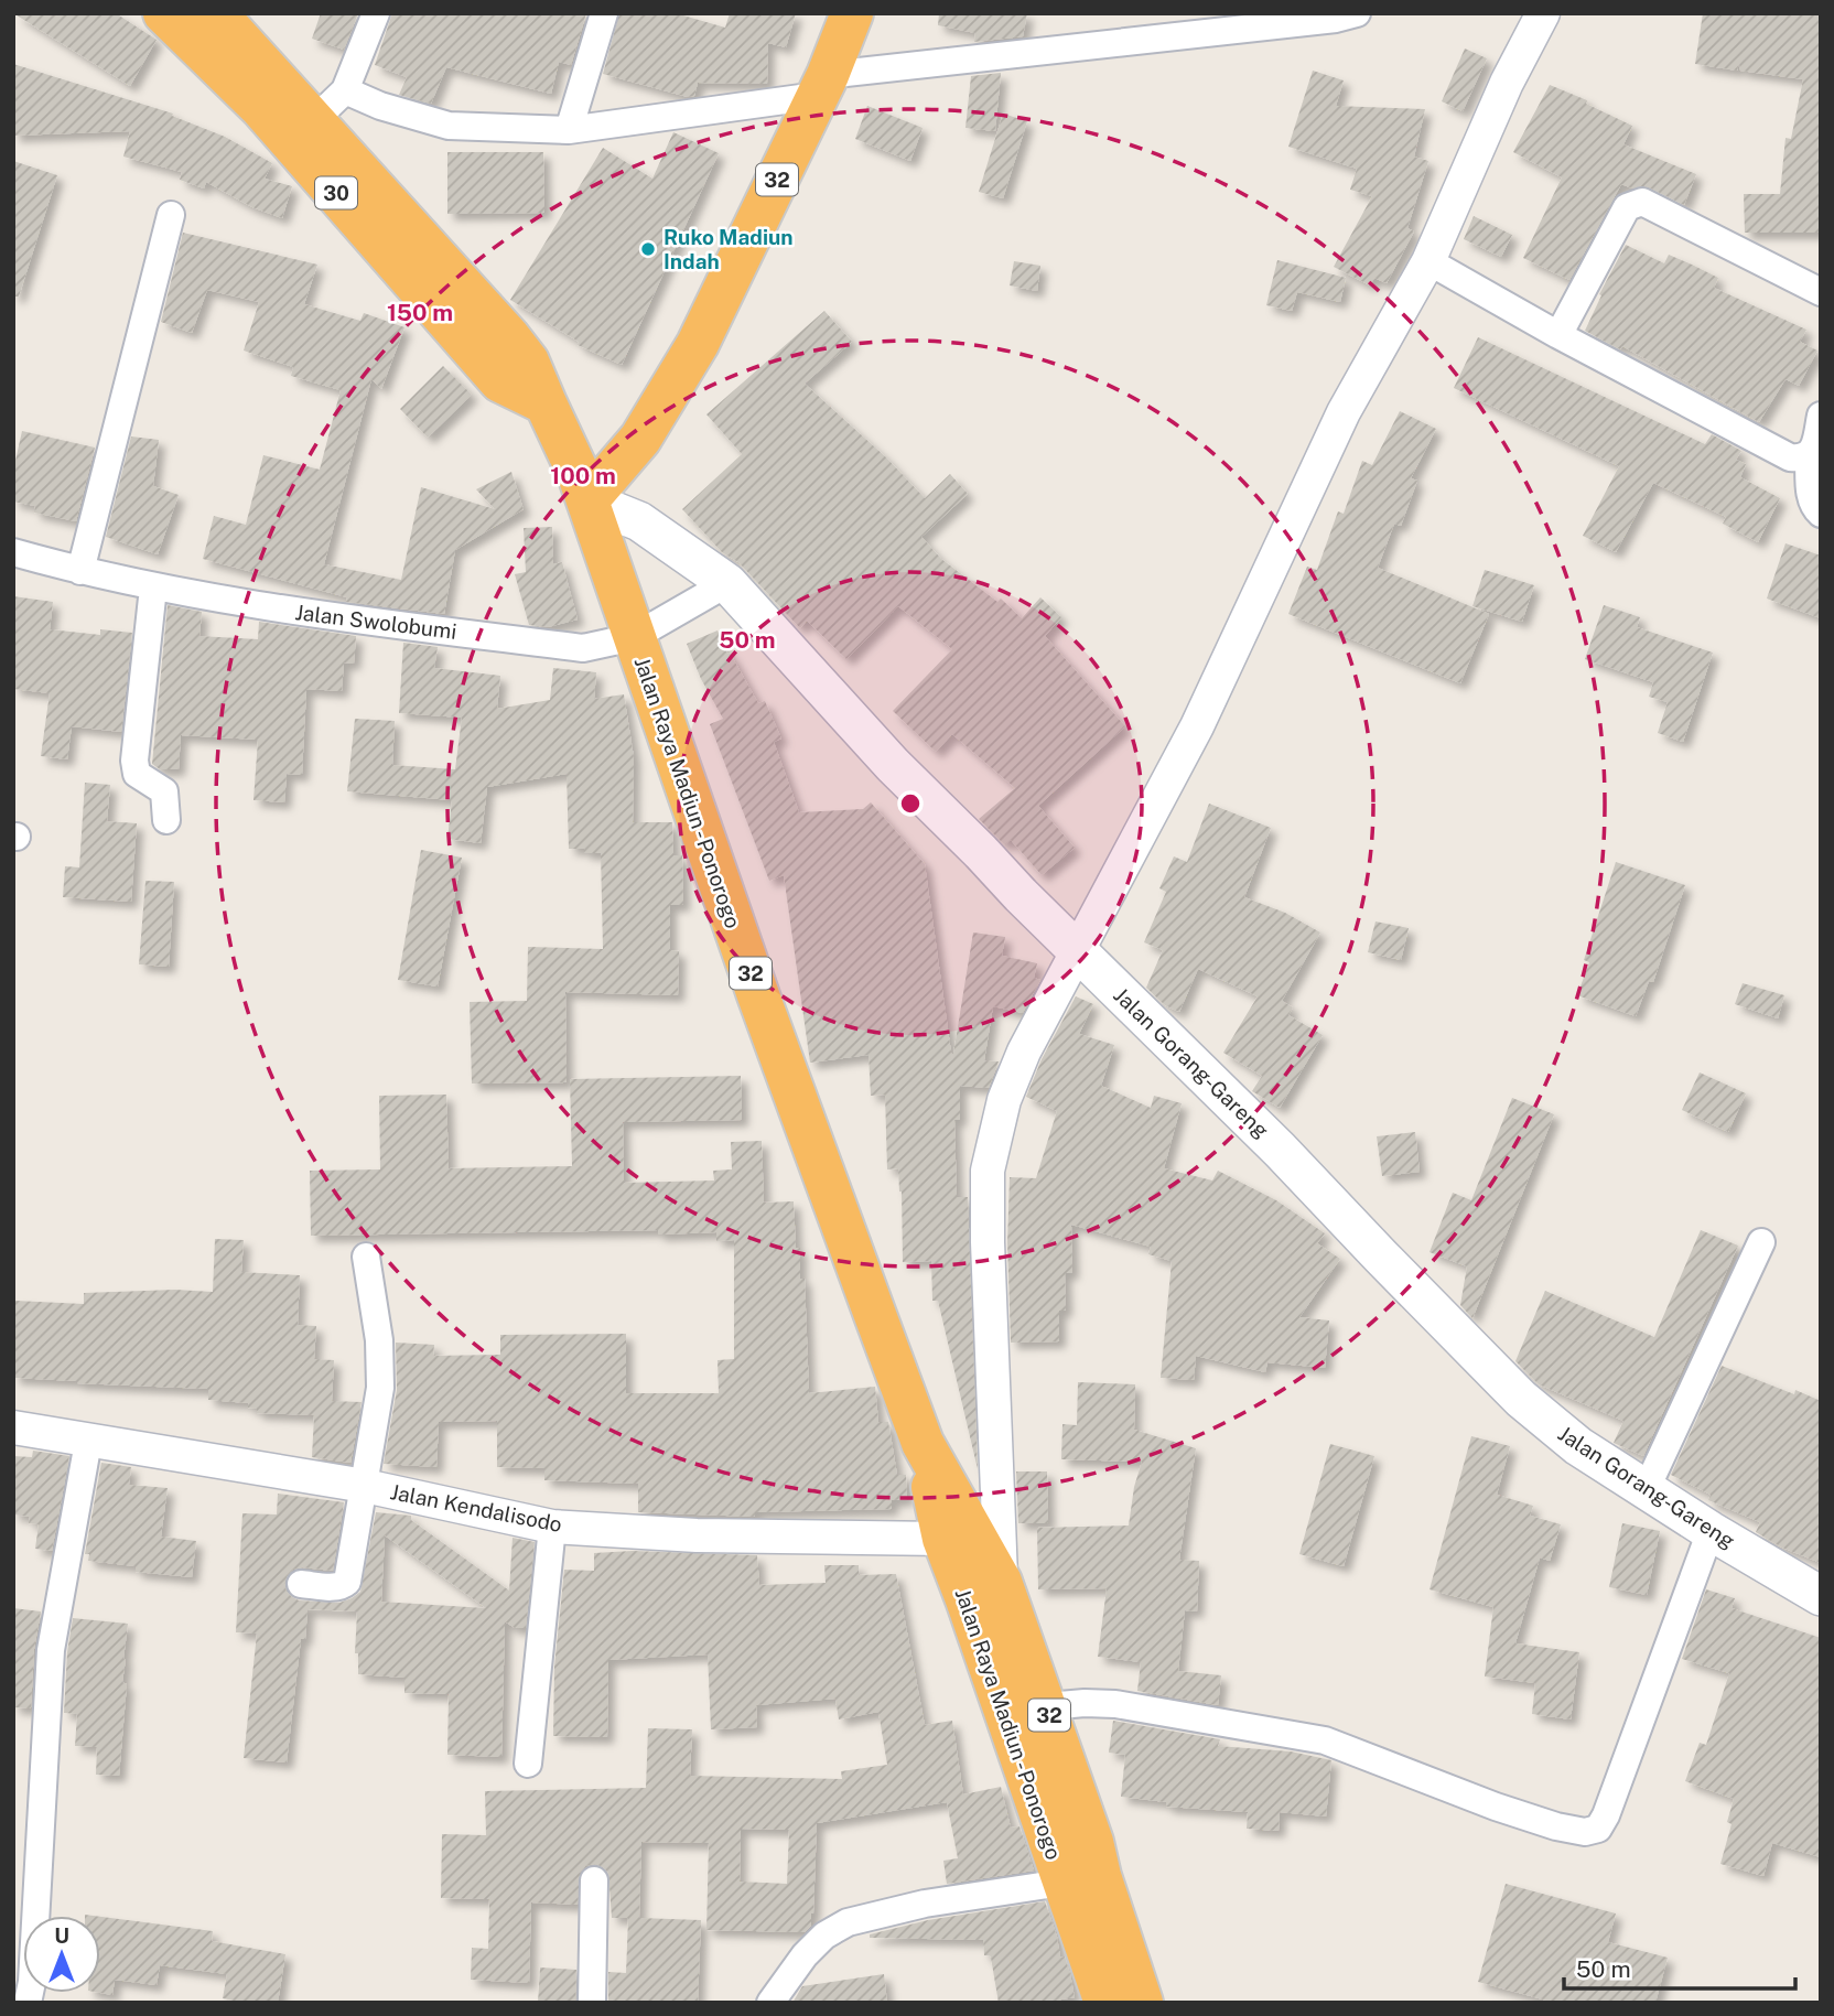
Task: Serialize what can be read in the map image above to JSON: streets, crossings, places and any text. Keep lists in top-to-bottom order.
{
  "streets": {
    "highway": ["32", "30", "Jalan Raya Madiun - Ponorogo"],
    "main road": ["Jalan Gorang-Gareng"],
    "street": ["Jalan Swolobumi", "Jalan Kendalisodo"]
  },
  "crossings": [
    ["32", "Jalan Raya Madiun - Ponorogo"],
    ["32", "Jalan Gorang-Gareng"],
    ["30", "Jalan Raya Madiun - Ponorogo"],
    ["Jalan Swolobumi", "Jalan Raya Madiun - Ponorogo"],
    ["Jalan Swolobumi", "Jalan Gorang-Gareng"],
    ["Jalan Raya Madiun - Ponorogo", "Jalan Gorang-Gareng"],
    ["Jalan Raya Madiun - Ponorogo", "Jalan Kendalisodo"]
  ],
  "places": ["Ruko Madiun Indah"],
  "scale_bar": "50 m",
  "north": "top",
  "rings": ["150 m", "100 m", "50 m"]
}
